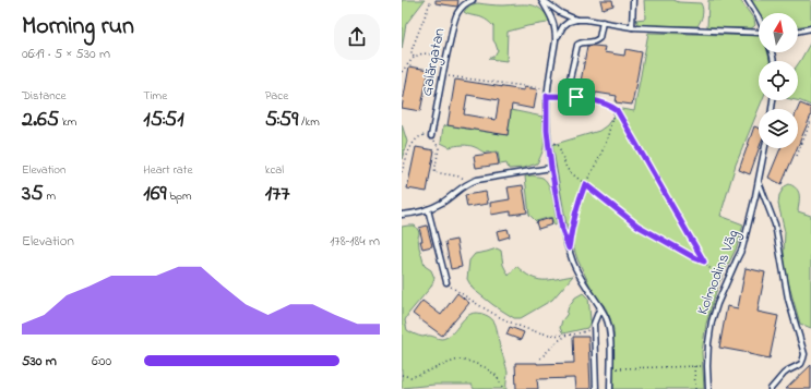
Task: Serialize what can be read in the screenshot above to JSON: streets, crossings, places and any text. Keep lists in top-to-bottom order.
{
  "streets": {
    "lane": ["Galärgatan", "Kolmodins Väg"]
  },
  "north": "top",
  "page": {
    "heading": ["Morning run", "06:19 · 5 × 530 m"],
    "stats": [
      ["Distance", "2.65 km"],
      ["Time", "15:51"],
      ["Pace", "5:59 /km"],
      ["Elevation", "35 m"],
      ["Heart rate", "169 bpm"],
      ["kcal", "177"]
    ],
    "chart": ["Elevation", "178–184 m"],
    "list": [
      {
        "name": "530 m",
        "note": "6:00"
      }
    ]
  }
}
